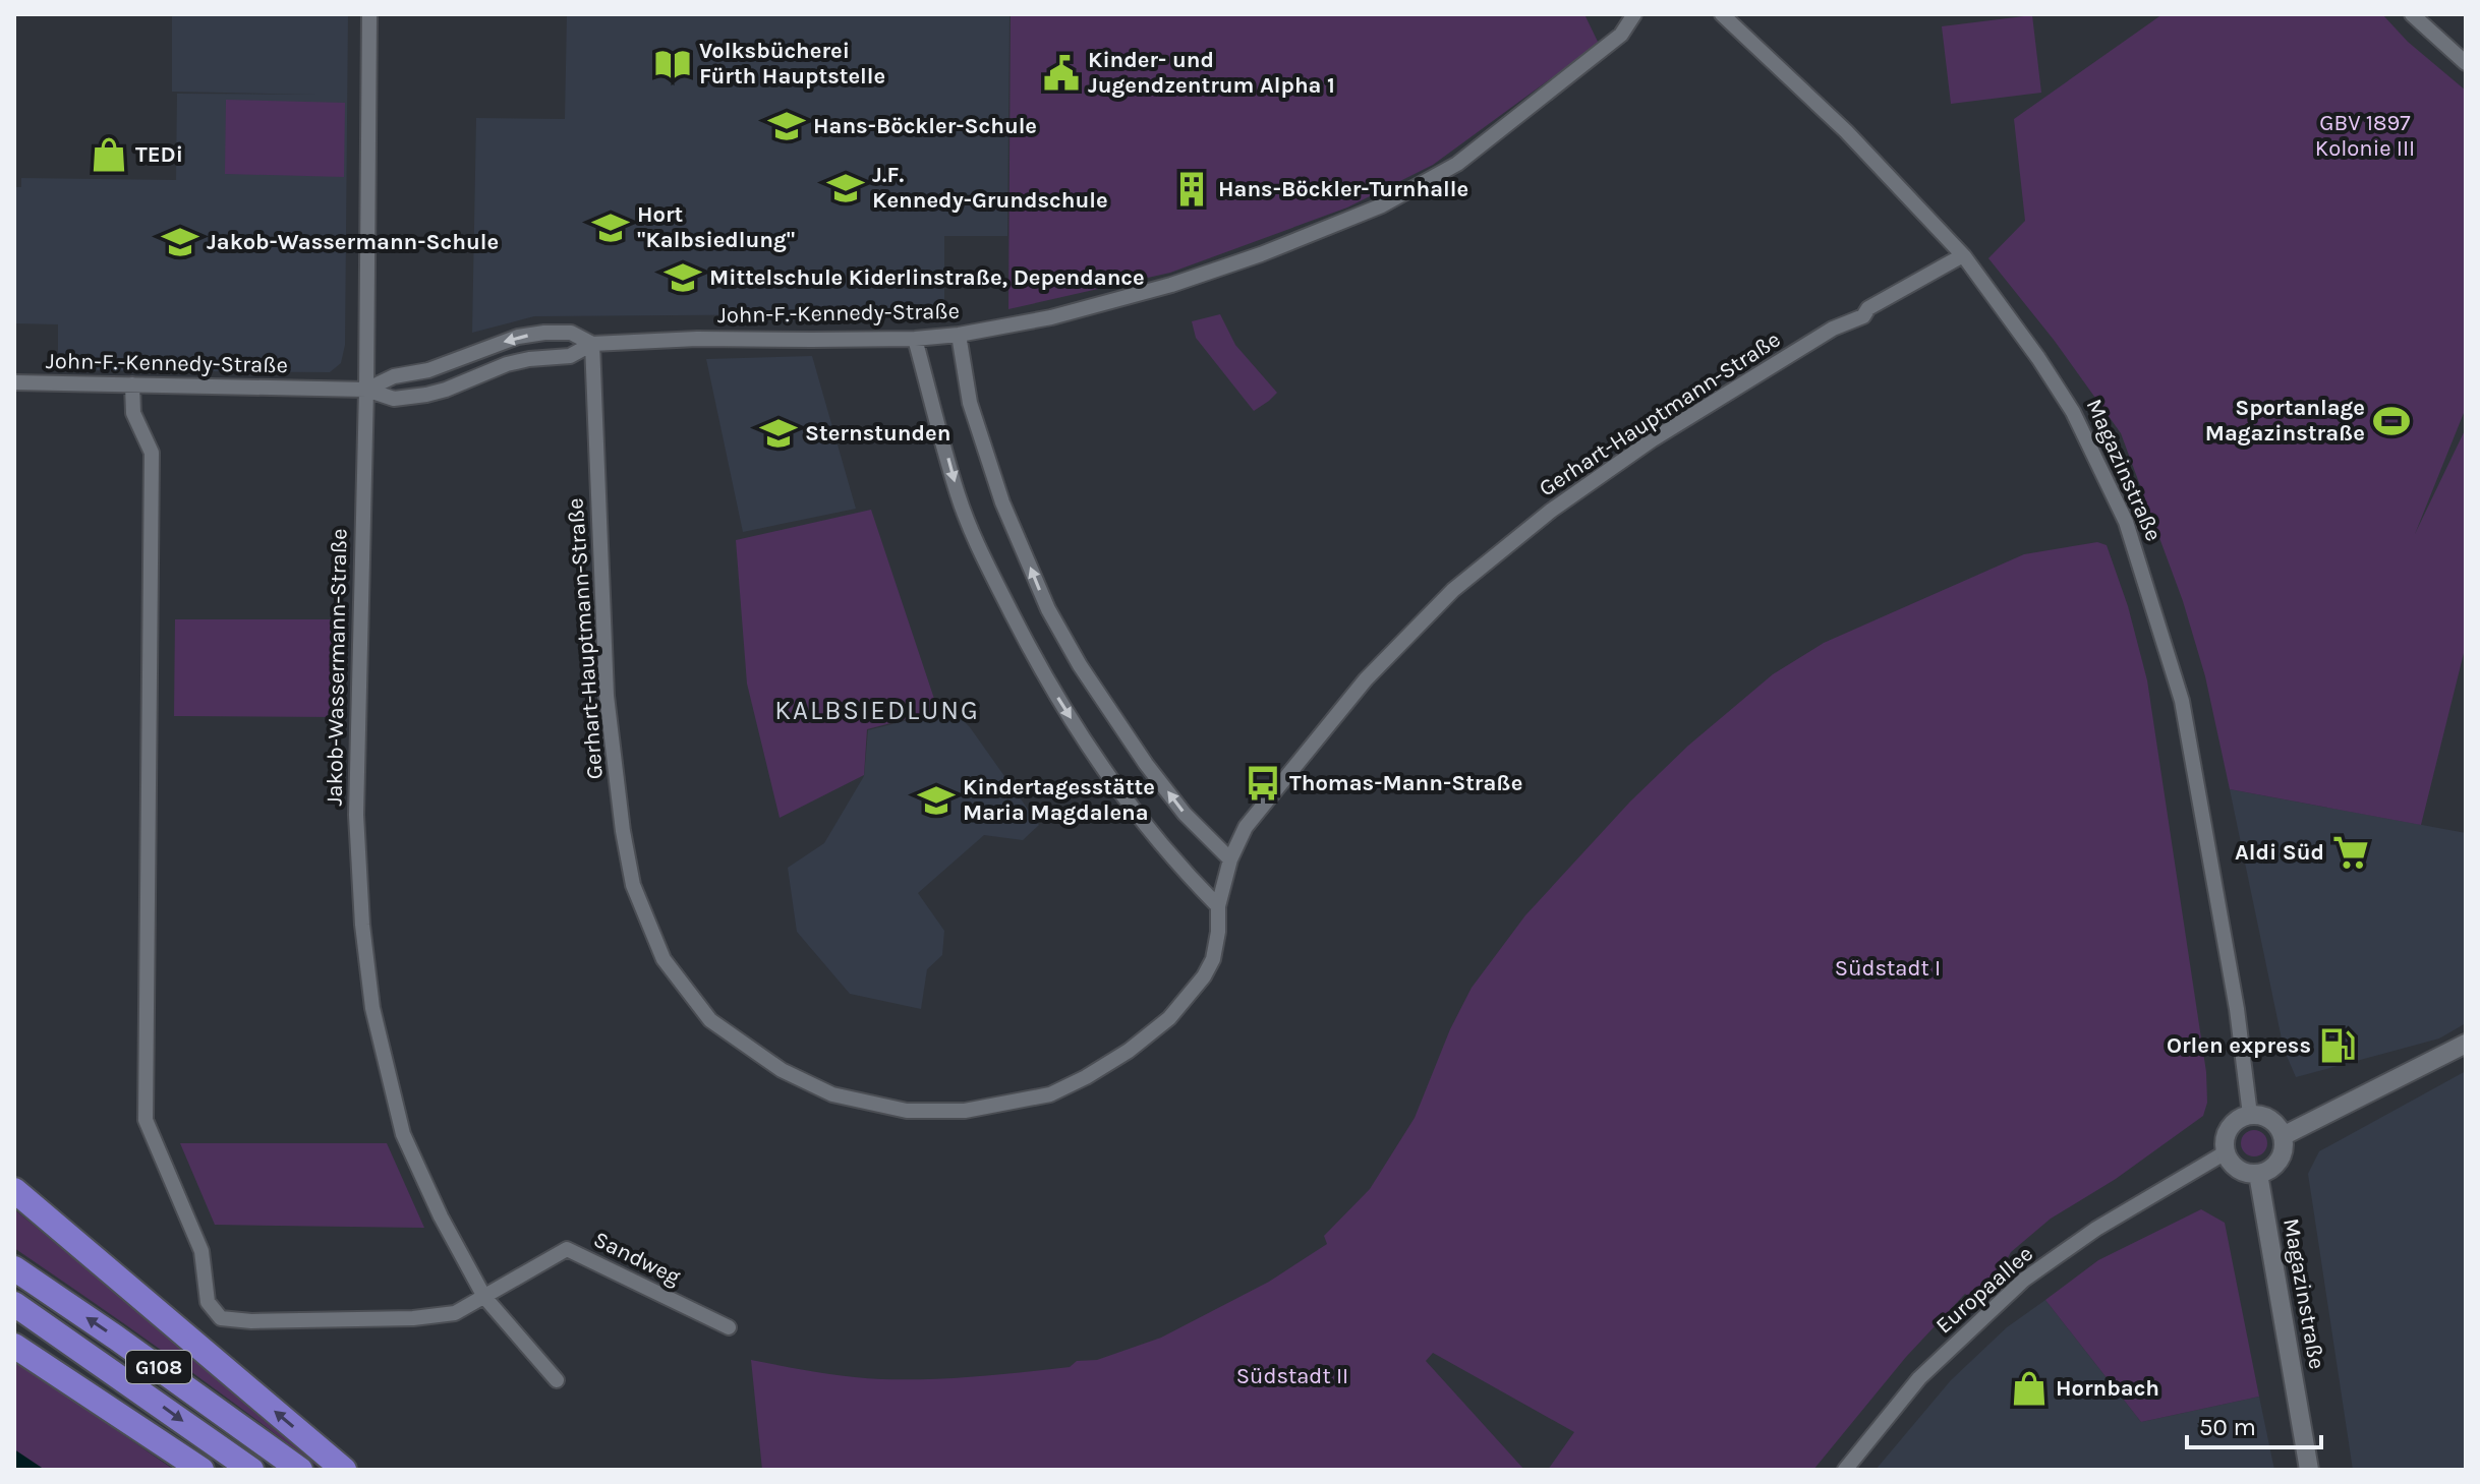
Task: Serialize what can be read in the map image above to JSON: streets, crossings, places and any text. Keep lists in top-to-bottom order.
{
  "streets": {
    "highway": ["G108"],
    "street": [
      "John-F.-Kennedy-Straße",
      "Gerhart-Hauptmann-Straße",
      "Magazinstraße",
      "Jakob-Wassermann-Straße",
      "Sandweg",
      "Europaallee"
    ]
  },
  "crossings": [
    ["John-F.-Kennedy-Straße", "Gerhart-Hauptmann-Straße"],
    ["John-F.-Kennedy-Straße", "Jakob-Wassermann-Straße"],
    ["Gerhart-Hauptmann-Straße", "Magazinstraße"],
    ["Magazinstraße", "Europaallee"],
    ["Jakob-Wassermann-Straße", "Sandweg"]
  ],
  "districts": ["KALBSIEDLUNG"],
  "parks": ["GBV 1897 Kolonie III", "Südstadt I", "Südstadt II"],
  "places": {
    "library": ["Volksbücherei Fürth Hauptstelle"],
    "public building": ["Kinder- und Jugendzentrum Alpha 1"],
    "school or university": [
      "Hans-Böckler-Schule",
      "J.F. Kennedy-Grundschule",
      "Hort \"Kalbsiedlung\"",
      "Jakob-Wassermann-Schule",
      "Mittelschule Kiderlinstraße, Dependance",
      "Sternstunden",
      "Kindertagesstätte Maria Magdalena"
    ],
    "shop": ["TEDi", "Hornbach"],
    "building": ["Hans-Böckler-Turnhalle"],
    "sports": ["Sportanlage Magazinstraße"],
    "bus stop": ["Thomas-Mann-Straße"],
    "supermarket": ["Aldi Süd"],
    "fuel station": ["Orlen express"]
  },
  "scale_bar": "50 m"
}
